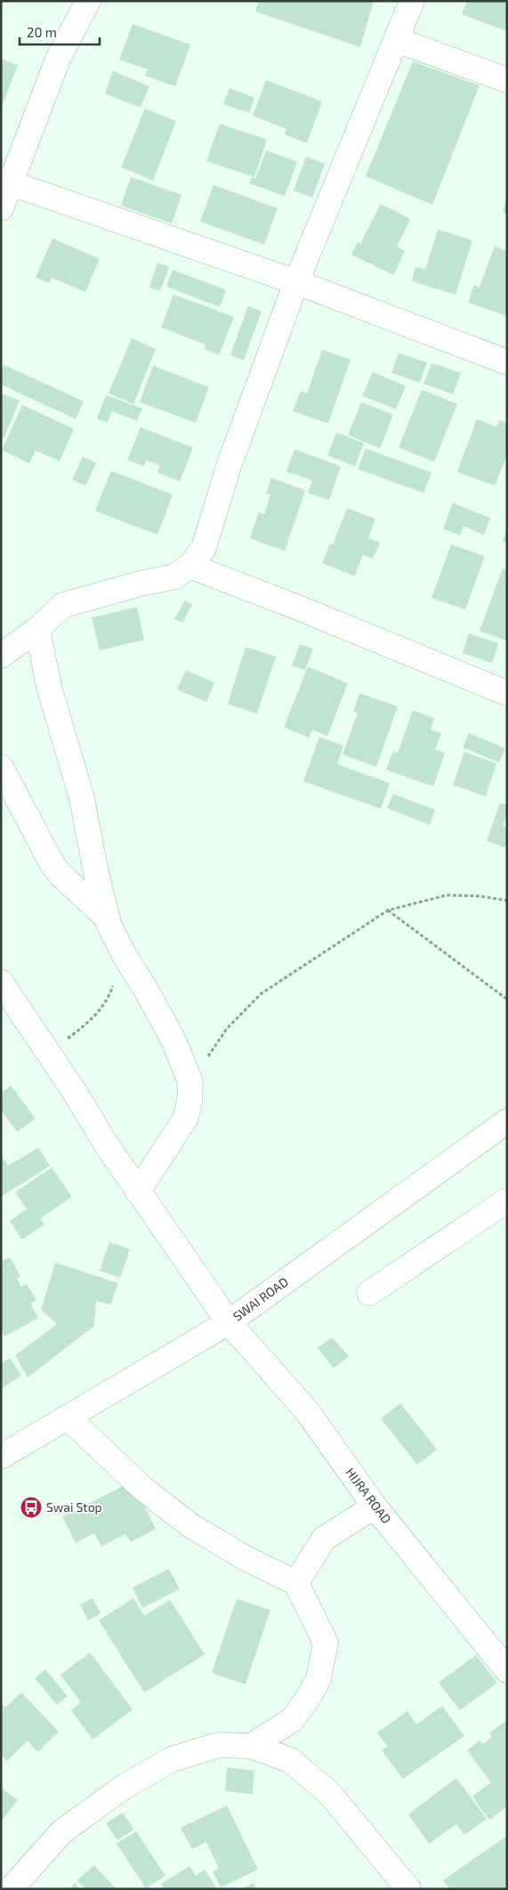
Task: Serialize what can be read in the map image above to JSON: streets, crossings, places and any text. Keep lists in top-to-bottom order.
{
  "streets": {
    "street": ["SWAI ROAD", "HIJRA ROAD"]
  },
  "crossings": [
    ["SWAI ROAD", "HIJRA ROAD"]
  ],
  "places": {
    "bus stop": ["Swai Stop"]
  },
  "scale_bar": "20 m"
}
